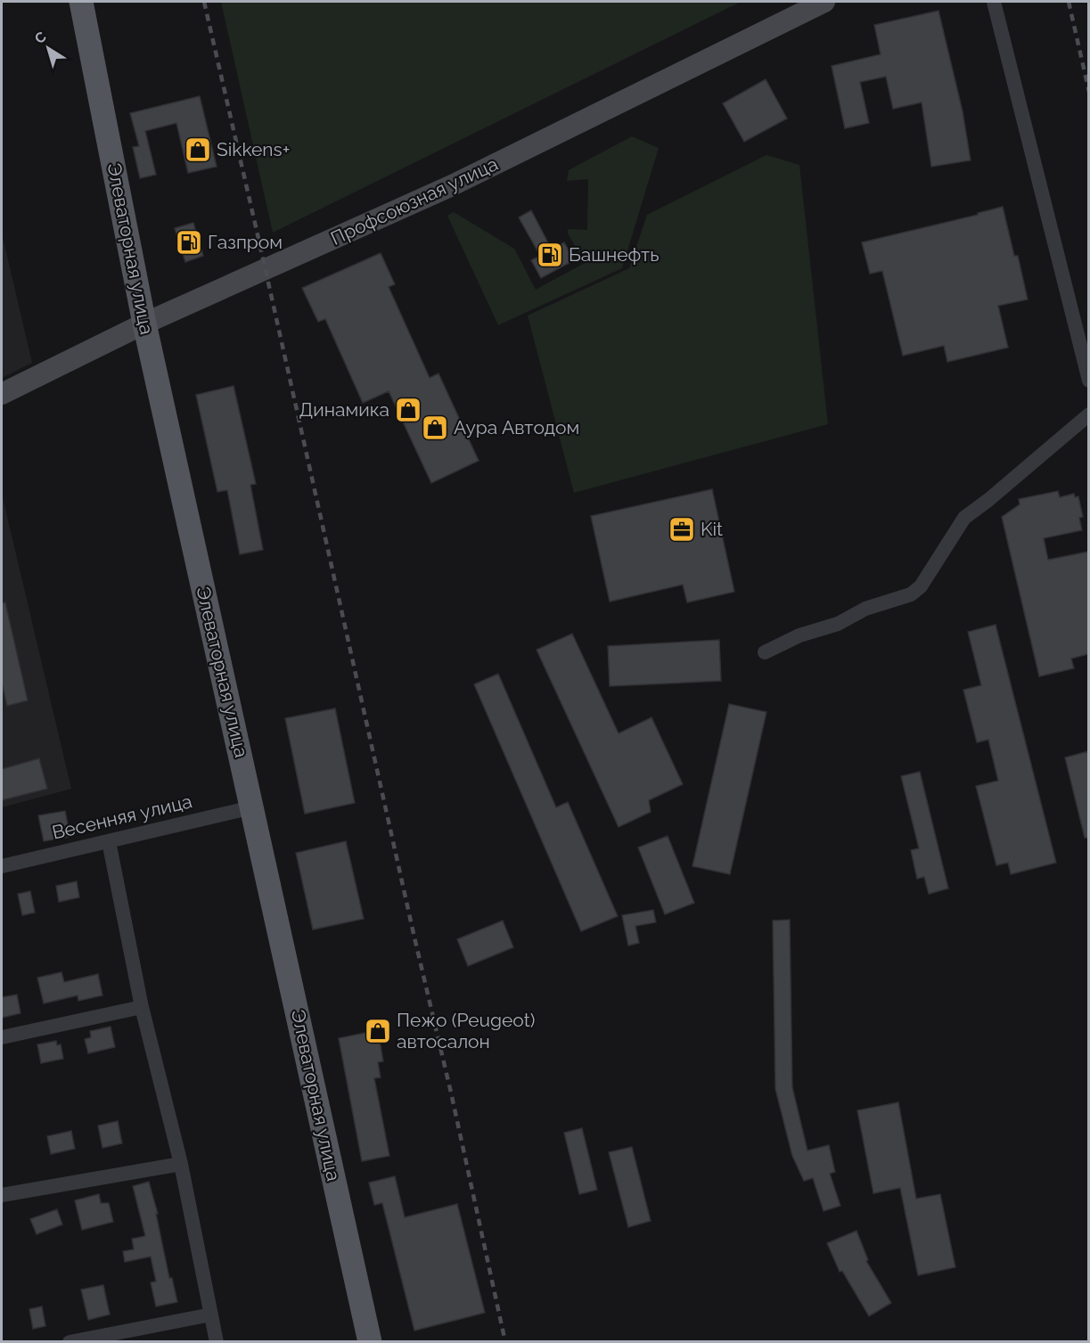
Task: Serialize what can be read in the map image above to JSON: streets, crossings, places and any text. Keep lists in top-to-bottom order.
{
  "streets": {
    "main road": ["Профсоюзная улица", "Элеваторная улица"],
    "street": ["Весенняя улица"]
  },
  "crossings": [
    ["Профсоюзная улица", "Элеваторная улица"],
    ["Элеваторная улица", "Весенняя улица"]
  ],
  "places": {
    "shop": [
      "Sikkens+",
      "Динамика",
      "Аура Автодом",
      "Пежо (Peugeot) автосалон"
    ],
    "fuel station": ["Газпром", "Башнефть"],
    "office": ["Kit"]
  },
  "north": "top left"
}
